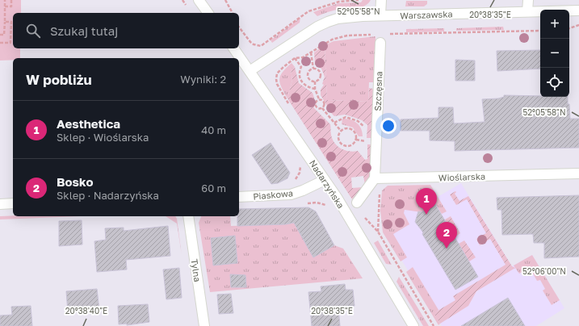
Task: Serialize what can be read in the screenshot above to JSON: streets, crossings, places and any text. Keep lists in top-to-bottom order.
{
  "streets": {
    "street": [
      "Warszawska",
      "Szczęsna",
      "Wioślarska",
      "Nadarzyńska",
      "Piaskowa",
      "Tylna"
    ]
  },
  "crossings": [
    ["Warszawska", "Nadarzyńska"],
    ["Szczęsna", "Wioślarska"],
    ["Nadarzyńska", "Piaskowa"]
  ],
  "page": {
    "map_buttons": ["+", "−"],
    "search": "Szukaj tutaj",
    "heading": ["W pobliżu", "Wyniki: 2"],
    "list": [
      {
        "mark": "1",
        "name": "Aesthetica",
        "note": "Sklep · Wioślarska",
        "value": "40 m"
      },
      {
        "mark": "2",
        "name": "Bosko",
        "note": "Sklep · Nadarzyńska",
        "value": "60 m"
      }
    ],
    "pins": ["1", "2"]
  },
  "coordinates": [
    "52°05'58\"N",
    "20°38'35\"E",
    "52°06'00\"N",
    "20°38'40\"E"
  ]
}
